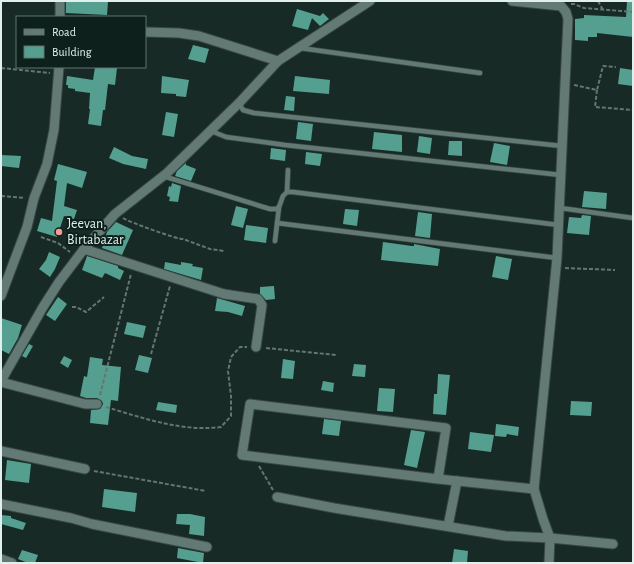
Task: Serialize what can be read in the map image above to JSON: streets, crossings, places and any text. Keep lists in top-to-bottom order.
{
  "places": ["Jeevan, Birtabazar"],
  "legend": ["Road", "Building"]
}
